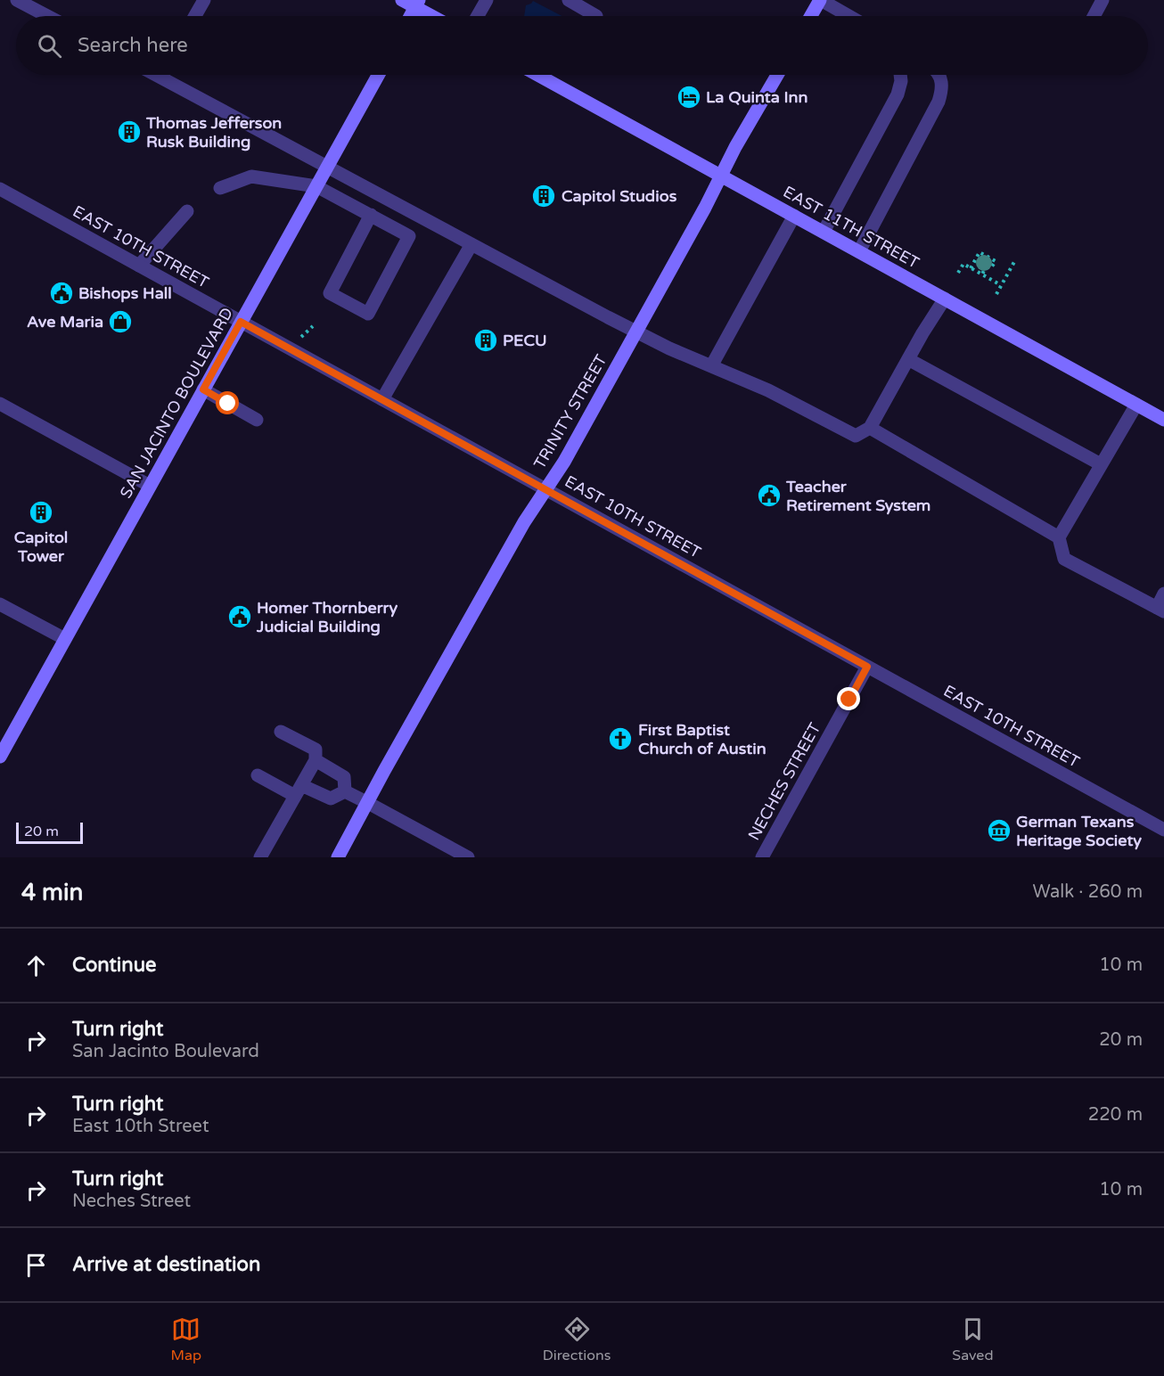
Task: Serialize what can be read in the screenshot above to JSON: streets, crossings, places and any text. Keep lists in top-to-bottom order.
{
  "streets": {
    "main road": ["EAST 11TH STREET", "SAN JACINTO BOULEVARD", "TRINITY STREET"],
    "street": ["EAST 10TH STREET", "NECHES STREET"]
  },
  "crossings": [
    ["EAST 11TH STREET", "TRINITY STREET"],
    ["EAST 10TH STREET", "SAN JACINTO BOULEVARD"],
    ["EAST 10TH STREET", "TRINITY STREET"],
    ["EAST 10TH STREET", "NECHES STREET"]
  ],
  "places": {
    "hotel": ["La Quinta Inn"],
    "building": [
      "Thomas Jefferson Rusk Building",
      "Capitol Studios",
      "PECU",
      "Capitol Tower"
    ],
    "public building": ["Bishops Hall", "Teacher Retirement System", "Homer Thornberry Judicial Building"],
    "shop": ["Ave Maria"],
    "church": ["First Baptist Church of Austin"],
    "museum": ["German Texans Heritage Society"]
  },
  "scale_bar": "20 m",
  "page": {
    "search": "Search here",
    "scale": "20 m",
    "heading": ["4 min", "Walk · 260 m"],
    "list": [
      ["Continue", "10 m"],
      ["Turn right", "San Jacinto Boulevard", "20 m"],
      ["Turn right", "East 10th Street", "220 m"],
      ["Turn right", "Neches Street", "10 m"],
      "Arrive at destination"
    ],
    "nav": ["Map", "Directions", "Saved"]
  }
}
